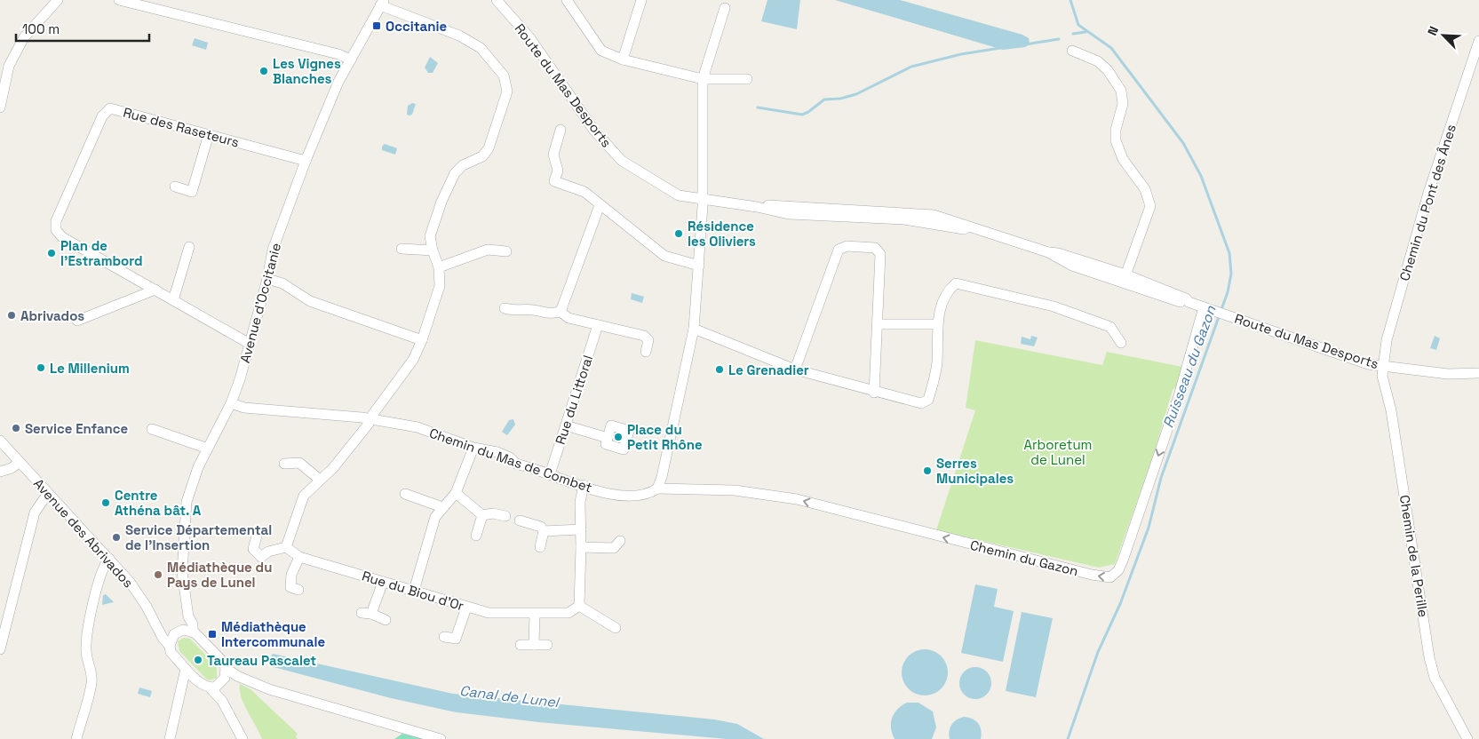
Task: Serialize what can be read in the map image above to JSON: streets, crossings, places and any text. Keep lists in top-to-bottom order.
{
  "streets": {
    "street": [
      "Route du Mas Desports",
      "Rue des Raseteurs",
      "Chemin du Pont des Ânes",
      "Avenue d'Occitanie",
      "Rue du Littoral",
      "Chemin du Mas de Combet",
      "Avenue des Abrivados",
      "Chemin de la Perille",
      "Chemin du Gazon",
      "Rue du Biou d'Or"
    ]
  },
  "crossings": [
    ["Route du Mas Desports", "Chemin du Pont des Ânes"],
    ["Route du Mas Desports", "Chemin de la Perille"],
    ["Route du Mas Desports", "Chemin du Gazon"],
    ["Rue des Raseteurs", "Avenue d'Occitanie"],
    ["Chemin du Pont des Ânes", "Chemin de la Perille"],
    ["Avenue d'Occitanie", "Chemin du Mas de Combet"],
    ["Avenue d'Occitanie", "Avenue des Abrivados"],
    ["Rue du Littoral", "Chemin du Mas de Combet"],
    ["Chemin du Mas de Combet", "Chemin du Gazon"]
  ],
  "water": ["Ruisseau du Gazon", "Canal de Lunel"],
  "parks": ["Arboretum de Lunel"],
  "places": {
    "transit": ["Occitanie", "Médiathèque Intercommunale"],
    "other": [
      "Les Vignes Blanches",
      "Résidence les Oliviers",
      "Plan de l'Estrambord",
      "Abrivados",
      "Le Millenium",
      "Le Grenadier",
      "Service Enfance",
      "Place du Petit Rhône",
      "Serres Municipales",
      "Centre Athéna bât. A",
      "Service Départemental de l'Insertion",
      "Médiathèque du Pays de Lunel",
      "Taureau Pascalet"
    ]
  },
  "scale_bar": "100 m",
  "north": "top left"
}
